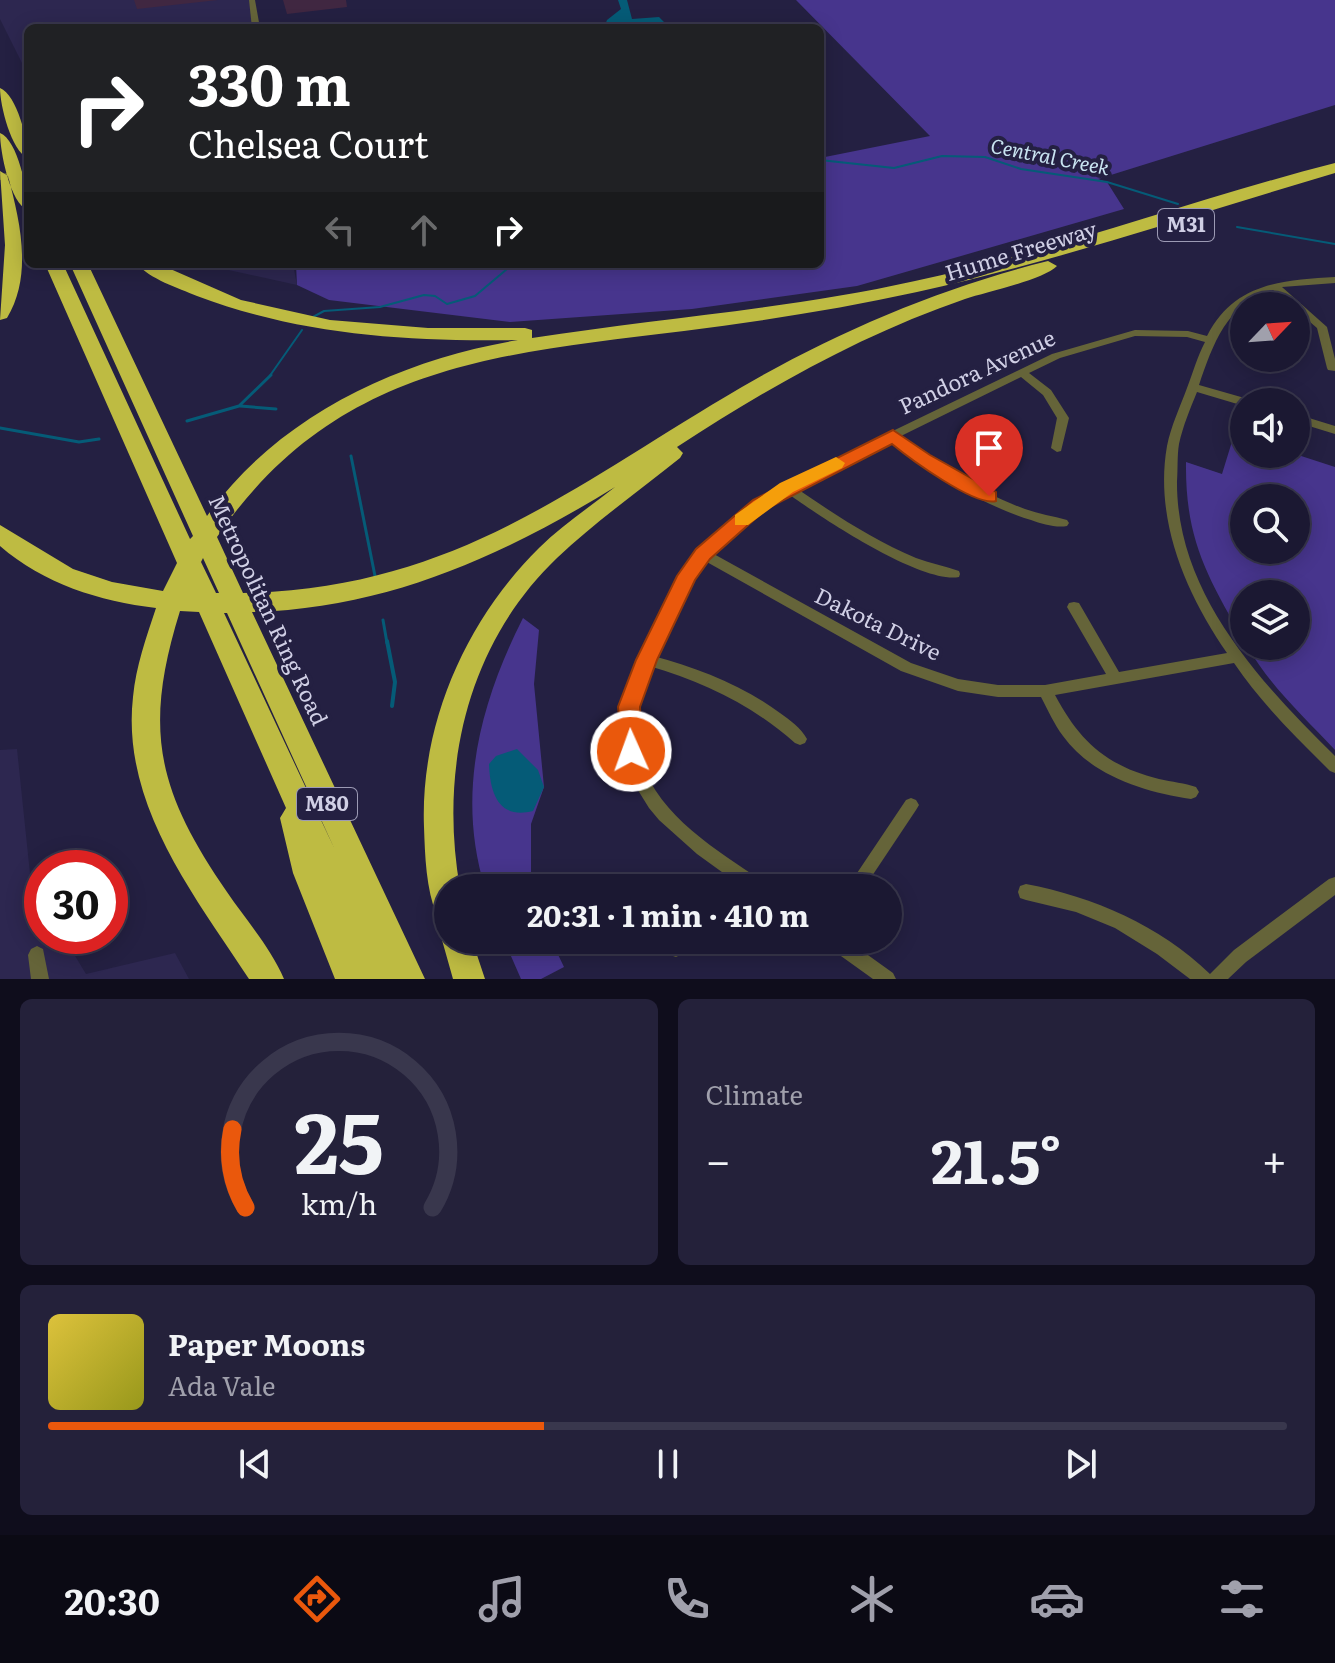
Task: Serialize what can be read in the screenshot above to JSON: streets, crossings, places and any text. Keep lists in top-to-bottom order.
{
  "streets": {
    "highway": [
      "M31",
      "Hume Freeway",
      "Metropolitan Ring Road",
      "M80"
    ],
    "street": ["Pandora Avenue", "Dakota Drive"]
  },
  "crossings": [
    ["Pandora Avenue", "Dakota Drive"],
    ["Metropolitan Ring Road", "M80"]
  ],
  "water": ["Central Creek"],
  "north": "top right",
  "page": {
    "turn": ["330 m", "Chelsea Court"],
    "limit": "30",
    "trip": "20:31 · 1 min · 410 m",
    "tile": "Climate",
    "heat": ["−", "21.5°", "+"],
    "song": ["Paper Moons", "Ada Vale"],
    "tabs": "20:30",
    "gauge": ["25", "km/h"]
  }
}
